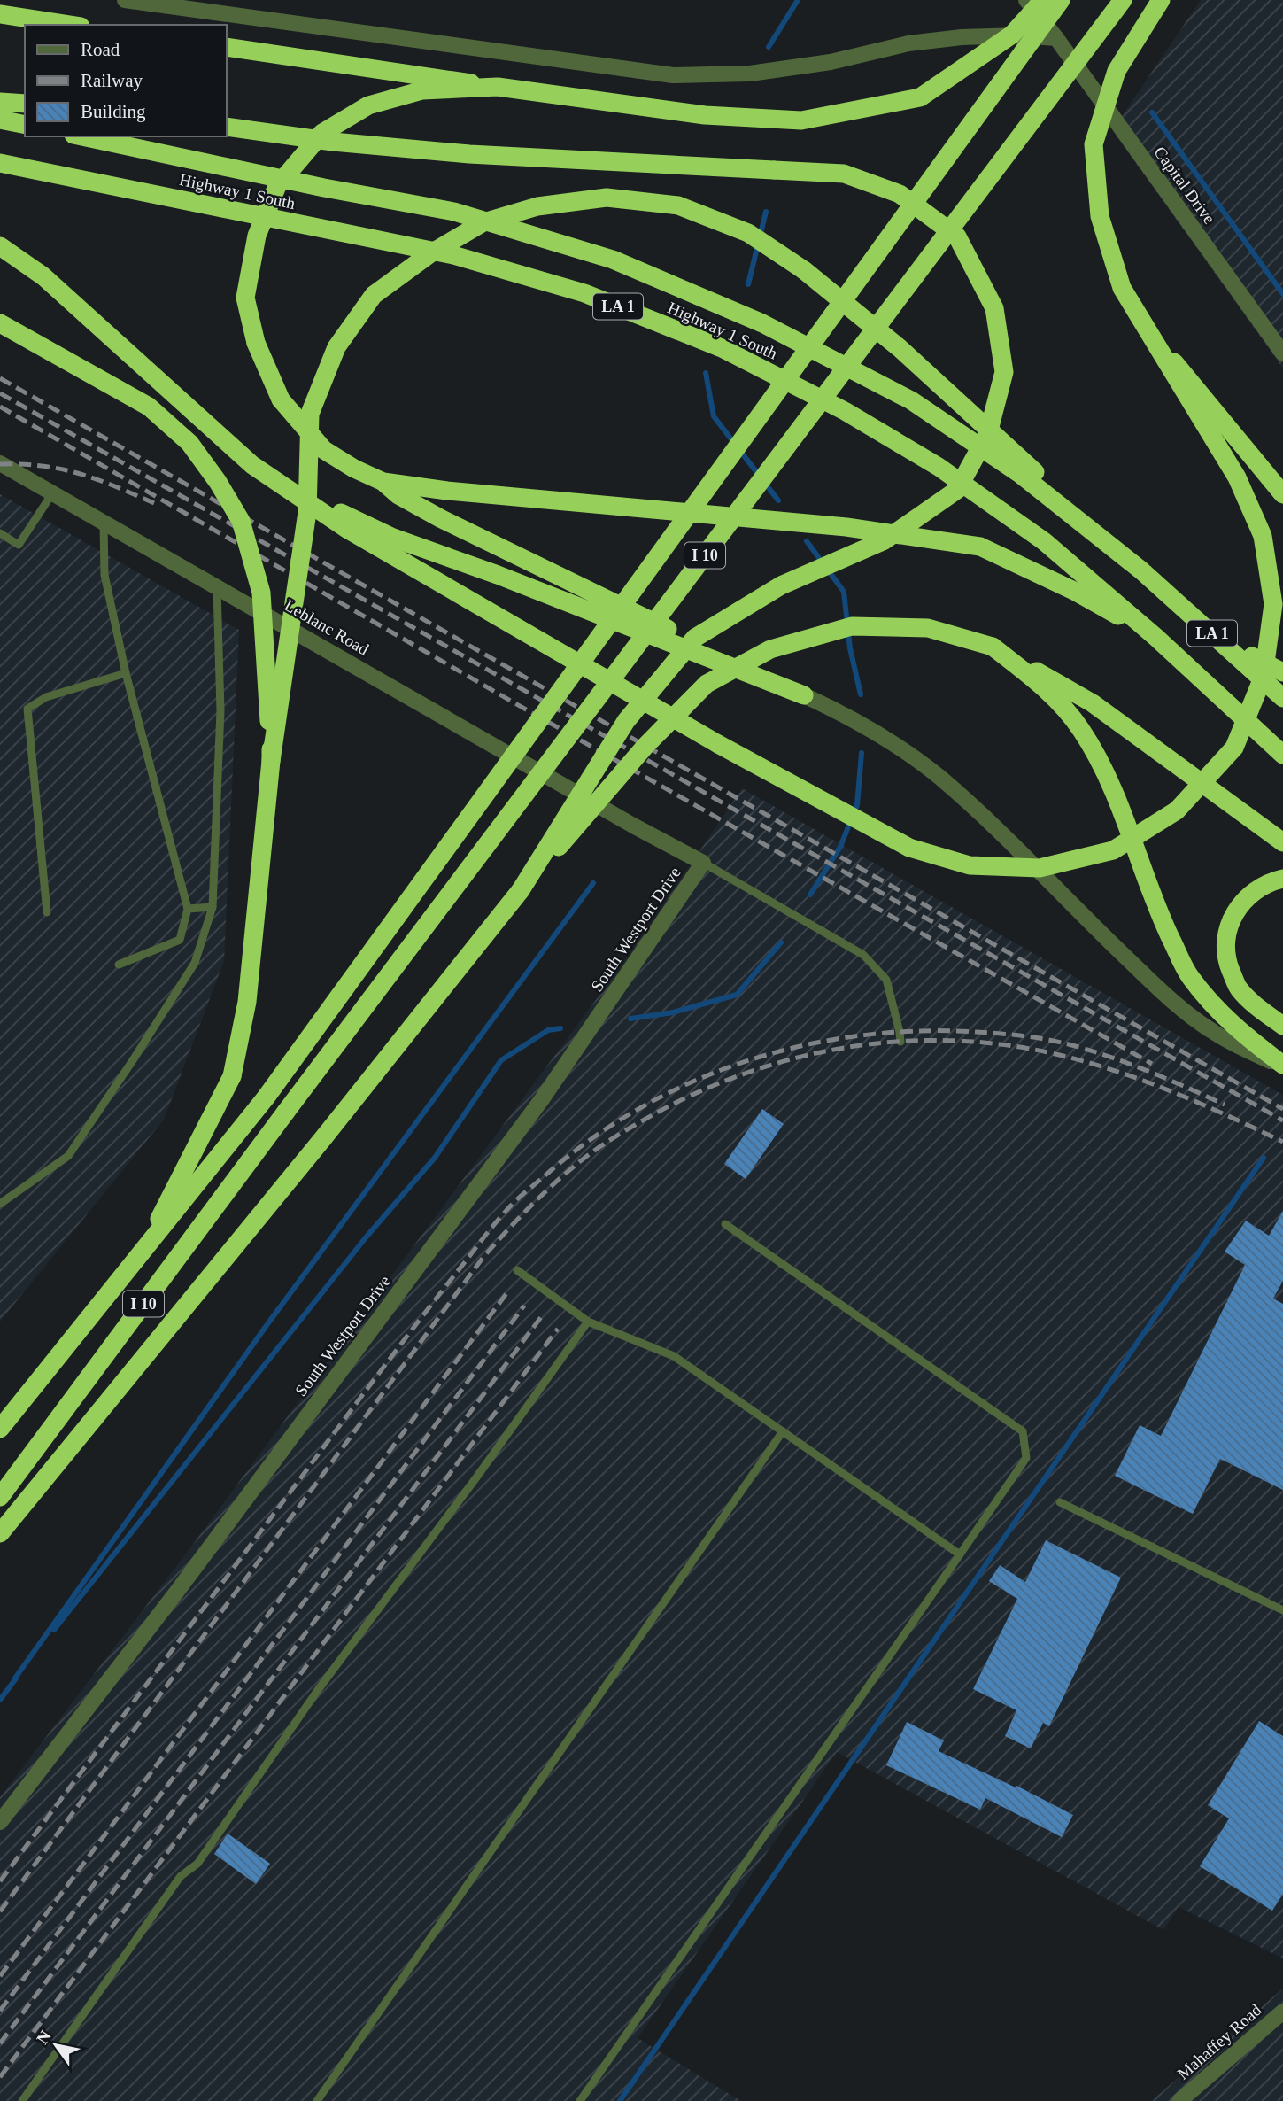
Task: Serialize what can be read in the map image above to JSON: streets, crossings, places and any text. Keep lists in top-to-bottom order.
{
  "streets": {
    "highway": ["Highway 1 South", "LA 1", "I 10"],
    "street": [
      "Capital Drive",
      "Leblanc Road",
      "South Westport Drive",
      "Mahaffey Road"
    ]
  },
  "crossings": [
    ["Leblanc Road", "South Westport Drive"]
  ],
  "legend": ["Road", "Railway", "Building"],
  "north": "top left"
}
